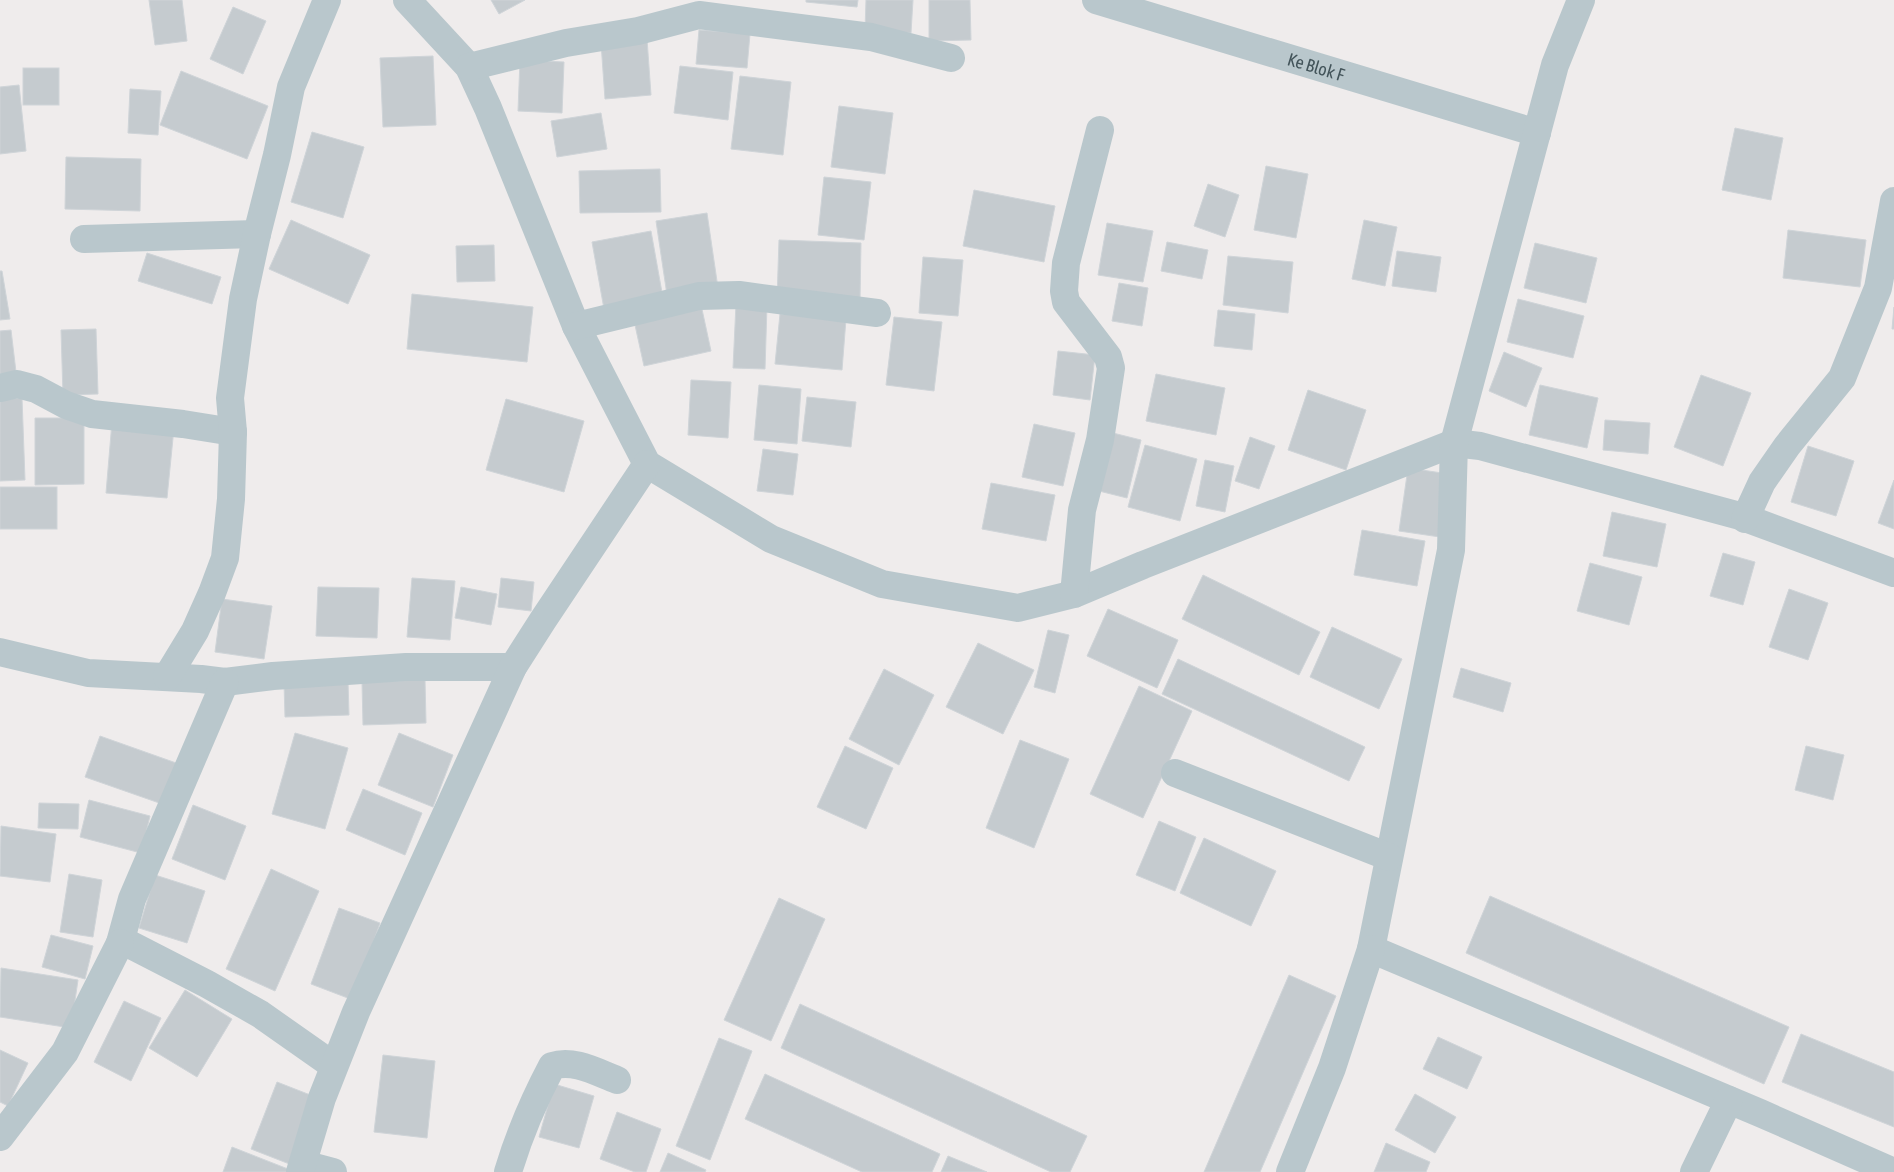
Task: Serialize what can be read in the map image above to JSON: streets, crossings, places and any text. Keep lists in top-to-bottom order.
{
  "streets": {
    "street": ["Ke Blok F"]
  }
}
